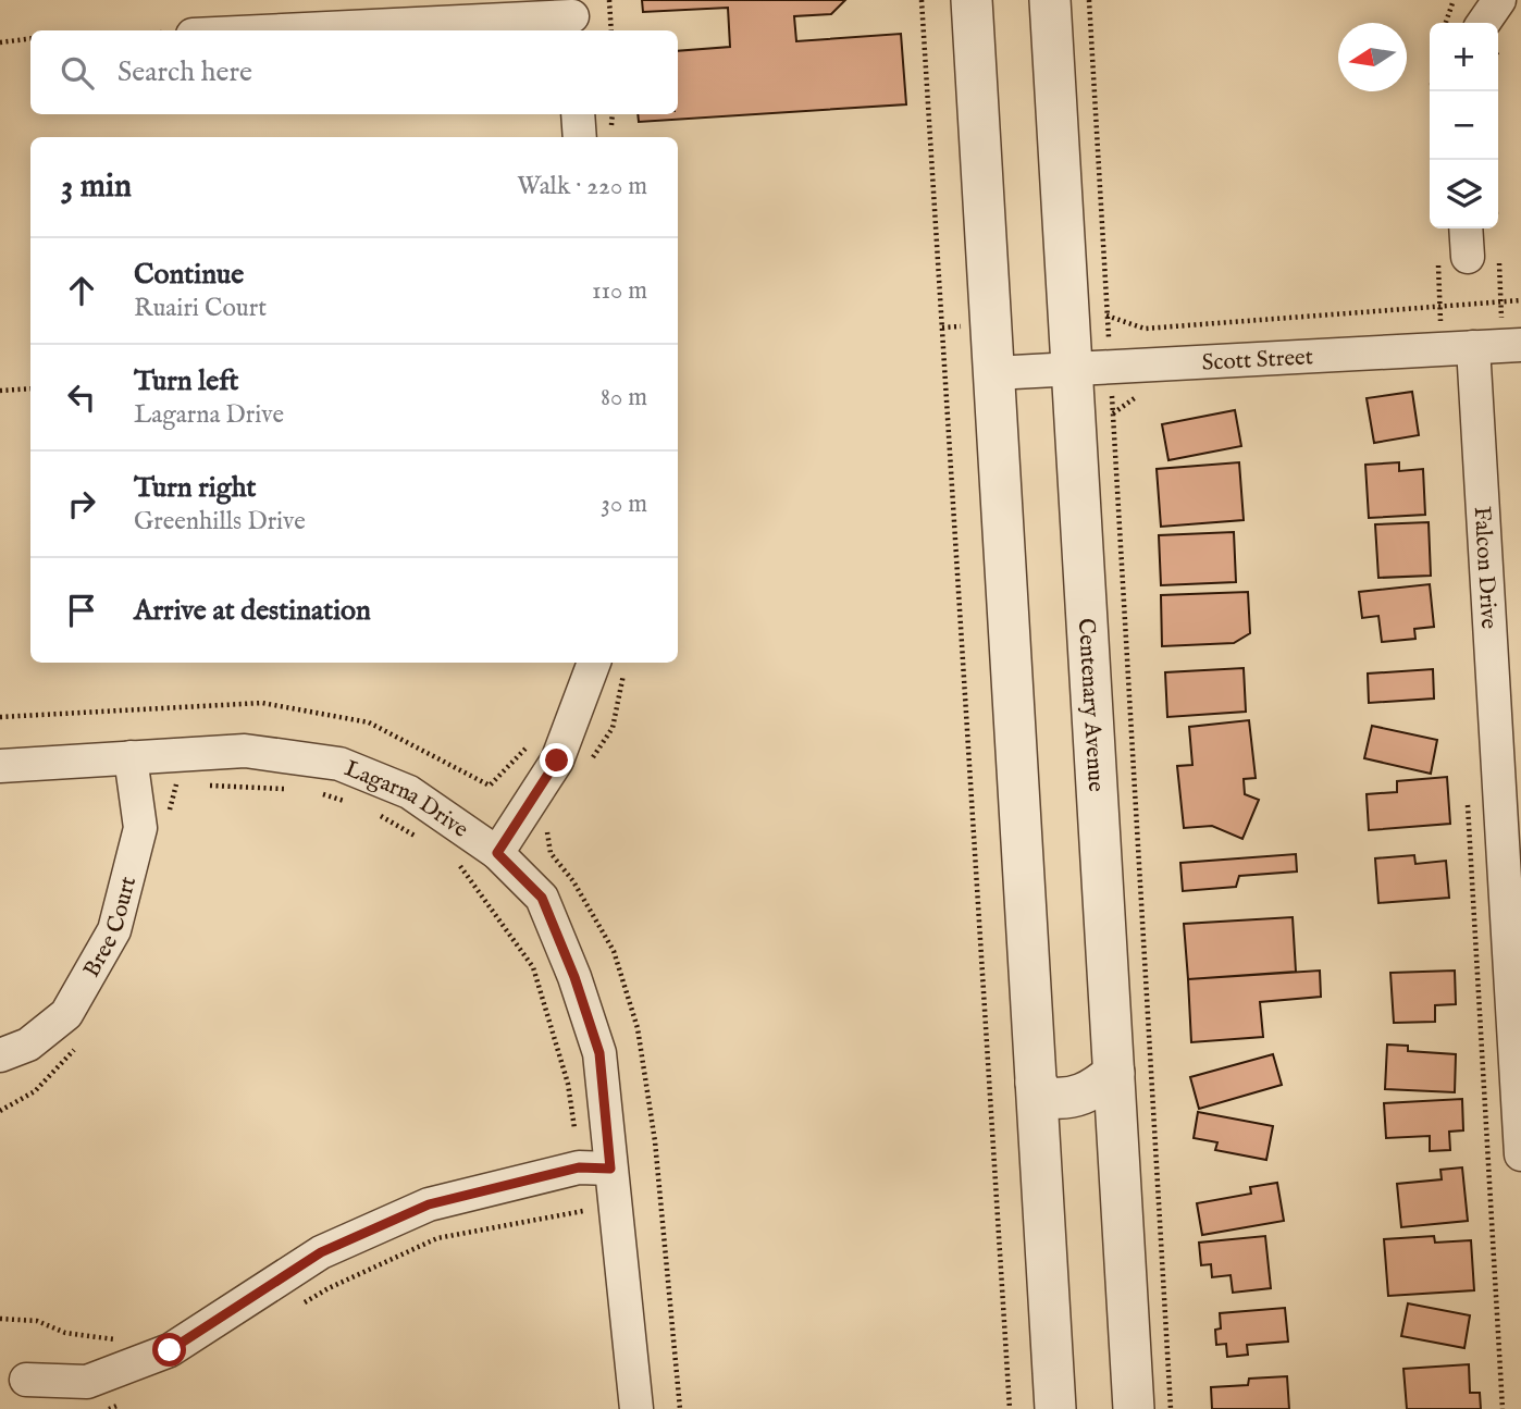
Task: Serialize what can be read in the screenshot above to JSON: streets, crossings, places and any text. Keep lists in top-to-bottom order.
{
  "streets": {
    "street": [
      "Scott Street",
      "Falcon Drive",
      "Centenary Avenue",
      "Lagarna Drive",
      "Bree Court"
    ]
  },
  "crossings": [
    ["Scott Street", "Falcon Drive"],
    ["Scott Street", "Centenary Avenue"],
    ["Lagarna Drive", "Bree Court"]
  ],
  "north": "left",
  "page": {
    "map_buttons": ["+", "−"],
    "search": "Search here",
    "heading": ["3 min", "Walk · 220 m"],
    "list": [
      ["Continue", "Ruairi Court", "110 m"],
      ["Turn left", "Lagarna Drive", "80 m"],
      ["Turn right", "Greenhills Drive", "30 m"],
      "Arrive at destination"
    ]
  }
}
